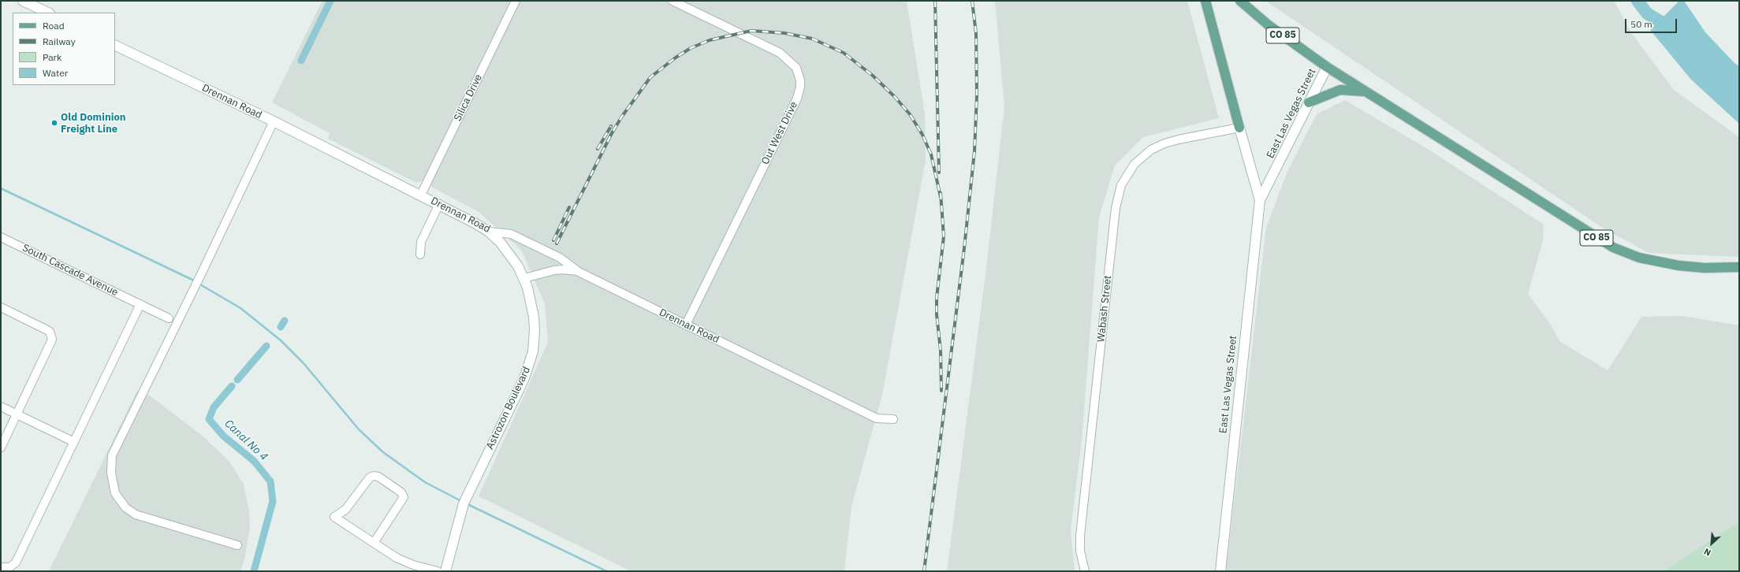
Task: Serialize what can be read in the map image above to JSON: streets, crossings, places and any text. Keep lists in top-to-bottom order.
{
  "streets": {
    "main road": [
      "CO 85",
      "Drennan Road",
      "East Las Vegas Street",
      "Astrozon Boulevard"
    ],
    "street": [
      "Silica Drive",
      "Out West Drive",
      "South Cascade Avenue",
      "Wabash Street"
    ]
  },
  "crossings": [
    ["CO 85", "East Las Vegas Street"],
    ["Silica Drive", "Drennan Road"],
    ["Drennan Road", "Out West Drive"],
    ["Drennan Road", "Astrozon Boulevard"],
    ["East Las Vegas Street", "Wabash Street"]
  ],
  "water": ["Canal No 4"],
  "places": ["Old Dominion Freight Line"],
  "legend": [
    "Road",
    "Railway",
    "Park",
    "Water"
  ],
  "scale_bar": "50 m",
  "north": "bottom left"
}
